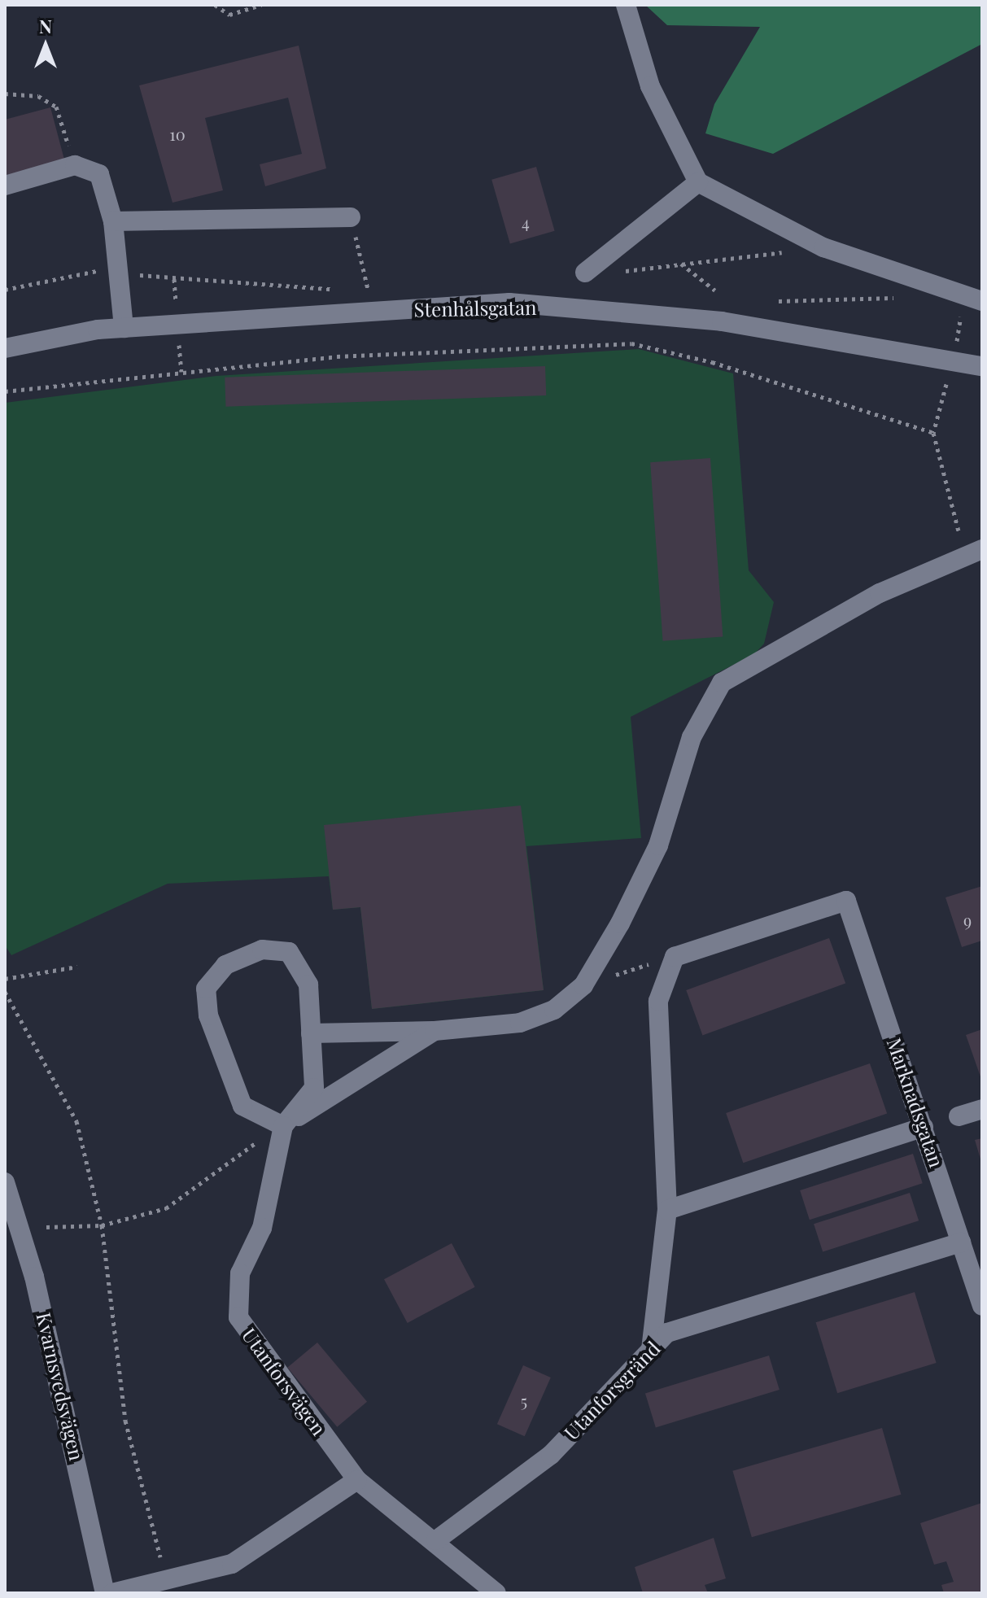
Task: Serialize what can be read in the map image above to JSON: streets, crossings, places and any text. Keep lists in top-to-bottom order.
{
  "streets": {
    "street": [
      "Stenhålsgatan",
      "Marknadsgatan",
      "Utanforsvägen",
      "Kvarnsvedsvägen",
      "Utanforsgränd"
    ]
  },
  "crossings": [
    ["Marknadsgatan", "Utanforsgränd"],
    ["Utanforsvägen", "Utanforsgränd"]
  ],
  "house_numbers": [
    "10",
    "4",
    "9",
    "5"
  ],
  "north": "top"
}
